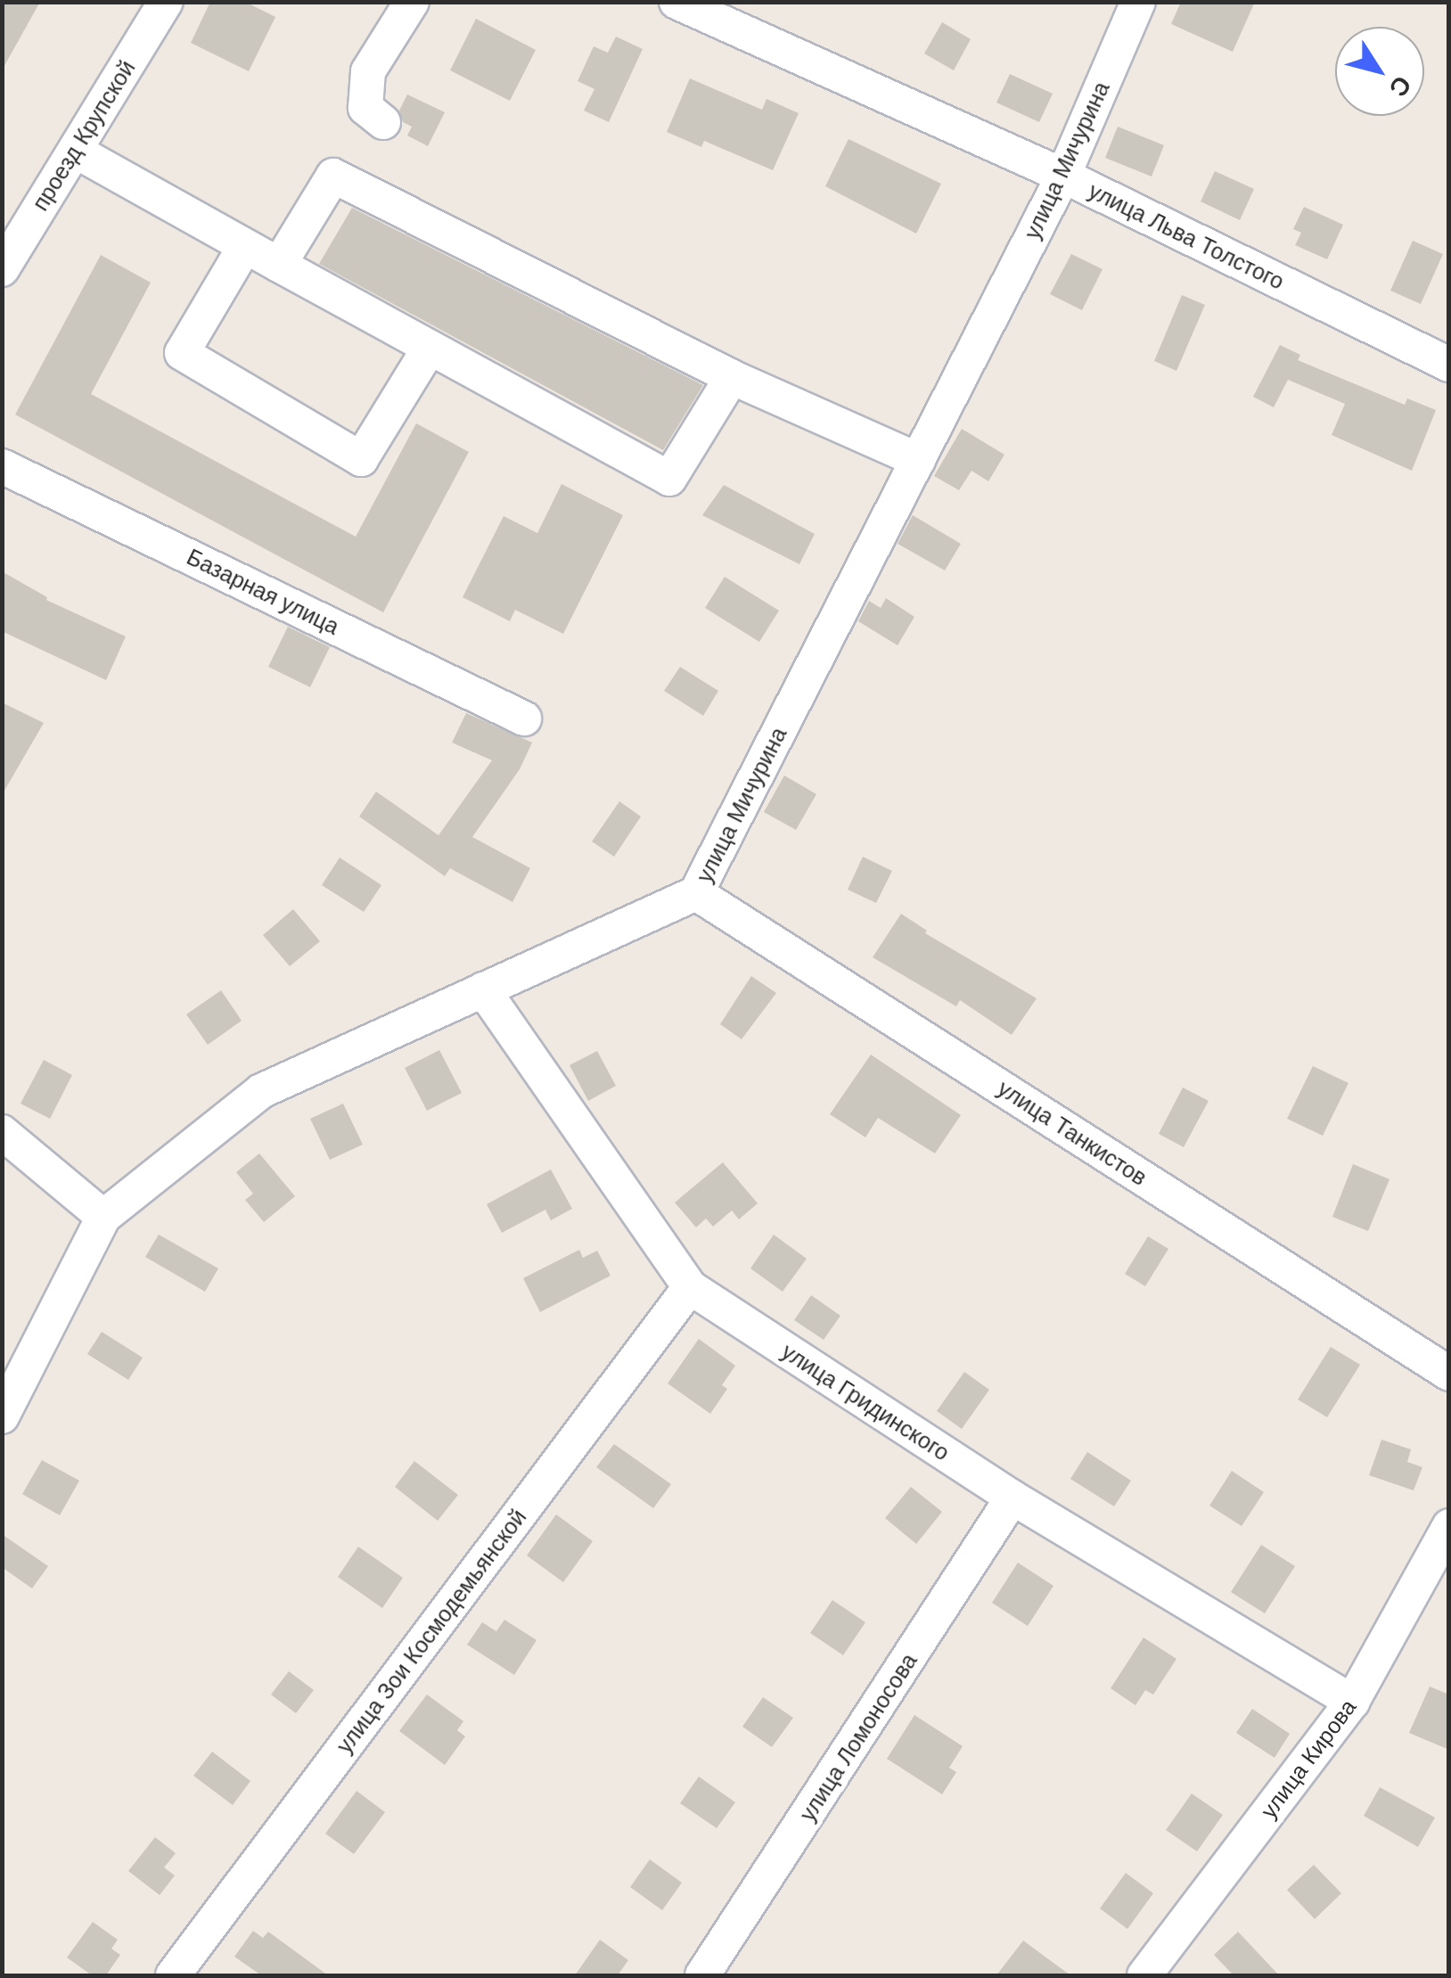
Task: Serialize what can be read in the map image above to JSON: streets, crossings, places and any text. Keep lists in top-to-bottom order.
{
  "streets": {
    "street": [
      "проезд Крупской",
      "улица Мичурина",
      "улица Льва Толстого",
      "Базарная улица",
      "улица Танкистов",
      "улица Гридинского",
      "улица Зои Космодемьянской",
      "улица Ломоносова",
      "улица Кирова"
    ]
  },
  "crossings": [
    ["улица Мичурина", "улица Льва Толстого"],
    ["улица Мичурина", "улица Танкистов"],
    ["улица Мичурина", "улица Гридинского"],
    ["улица Гридинского", "улица Зои Космодемьянской"],
    ["улица Гридинского", "улица Ломоносова"],
    ["улица Гридинского", "улица Кирова"]
  ],
  "north": "bottom right"
}
